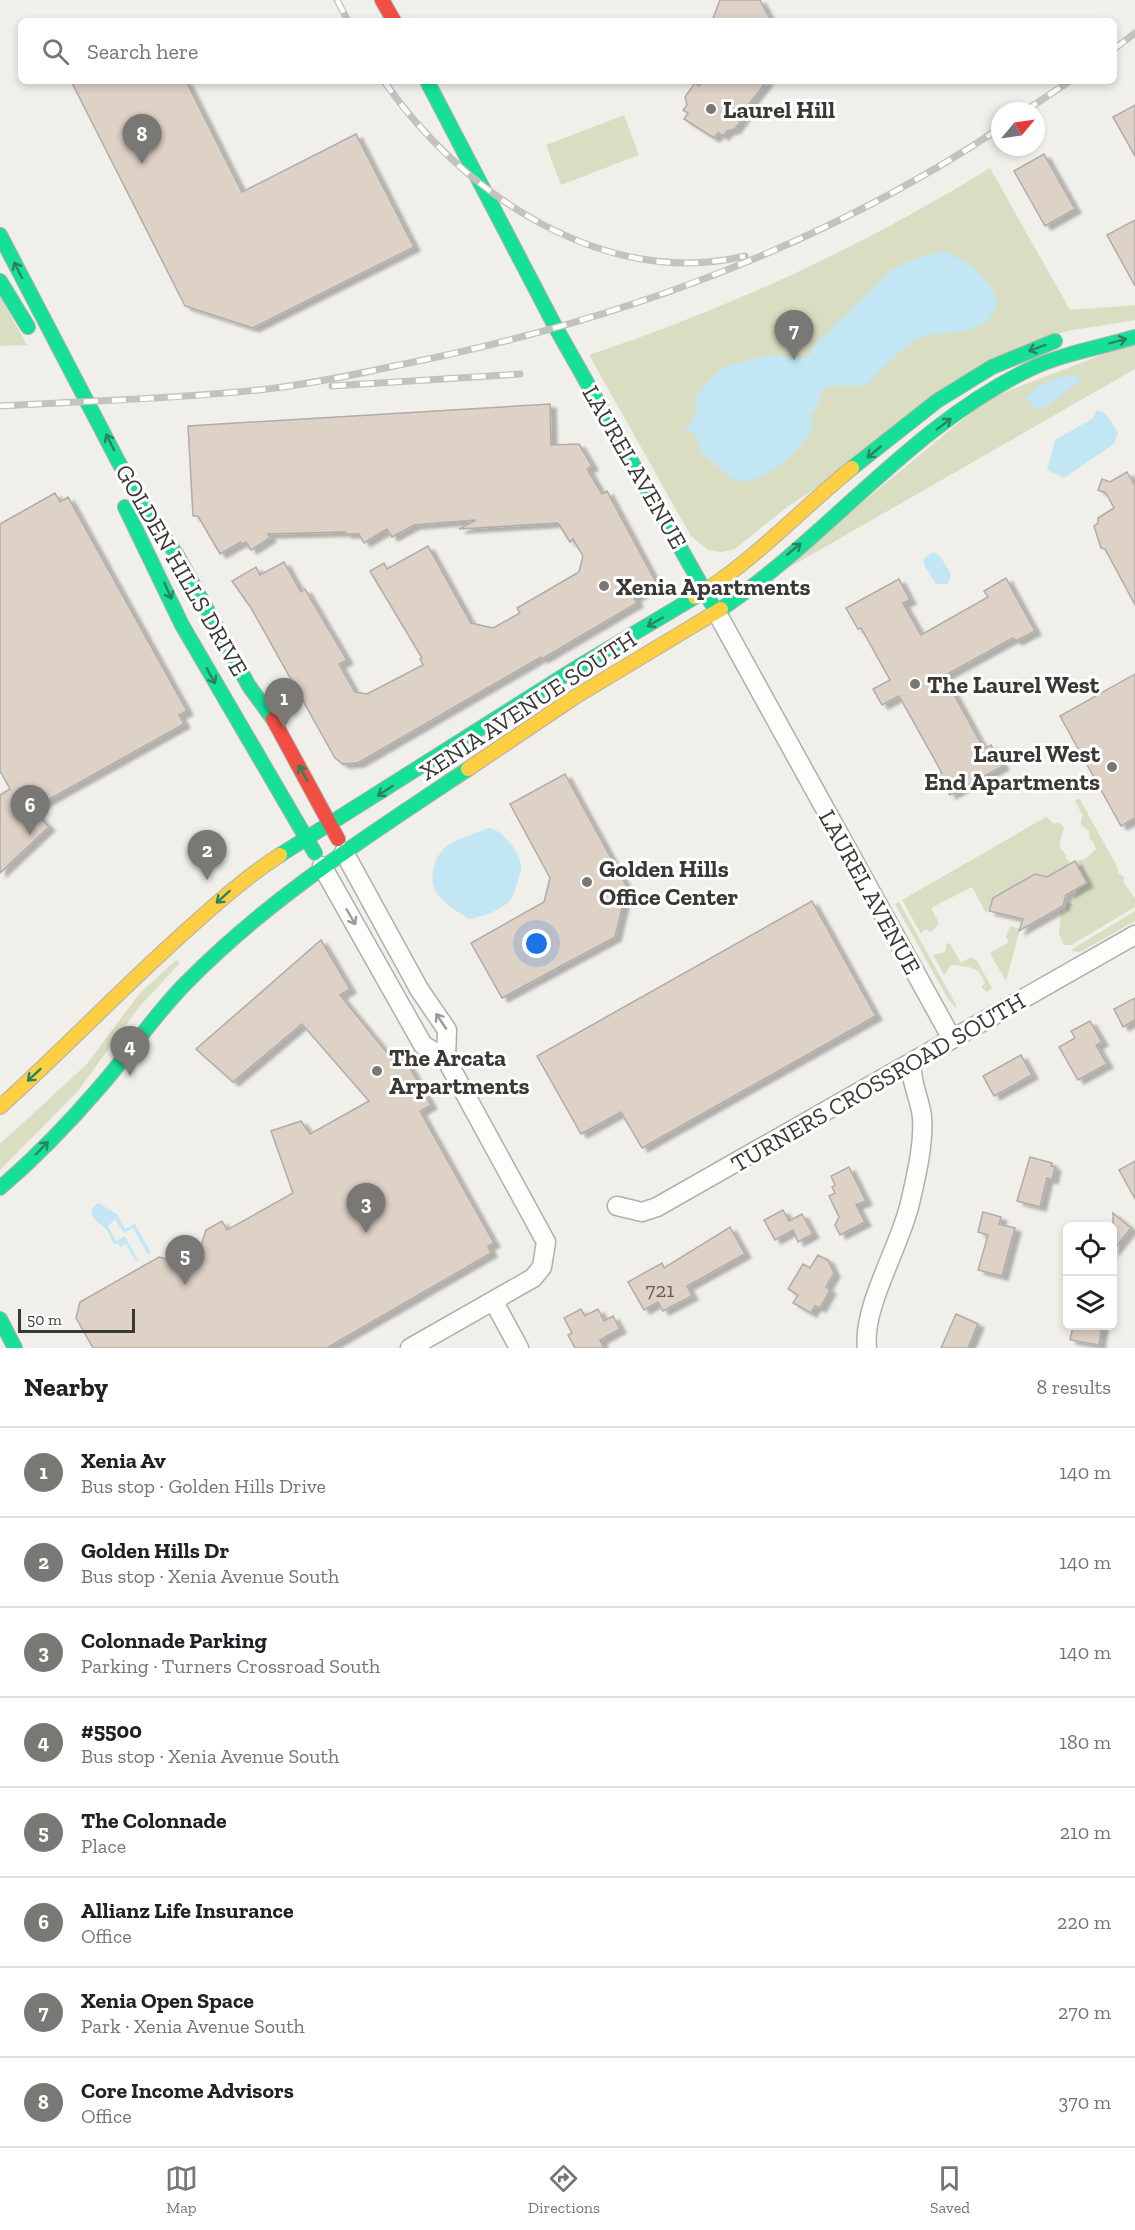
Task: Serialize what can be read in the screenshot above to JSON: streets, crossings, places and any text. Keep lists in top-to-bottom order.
{
  "streets": {
    "main road": ["LAUREL AVENUE", "GOLDEN HILLS DRIVE", "XENIA AVENUE SOUTH"],
    "street": ["TURNERS CROSSROAD SOUTH"]
  },
  "crossings": [
    ["LAUREL AVENUE", "XENIA AVENUE SOUTH"],
    ["LAUREL AVENUE", "TURNERS CROSSROAD SOUTH"],
    ["GOLDEN HILLS DRIVE", "XENIA AVENUE SOUTH"]
  ],
  "places": [
    "Laurel Hill",
    "Xenia Apartments",
    "The Laurel West",
    "Laurel West End Apartments",
    "Golden Hills Office Center",
    "The Arcata Arpartments"
  ],
  "house_numbers": ["721"],
  "scale_bar": "50 m",
  "north": "top right",
  "page": {
    "search": "Search here",
    "pins": [
      "8",
      "7",
      "1",
      "6",
      "2",
      "4",
      "3",
      "5"
    ],
    "scale": "50 m",
    "heading": ["Nearby", "8 results"],
    "list": [
      {
        "mark": "1",
        "name": "Xenia Av",
        "note": "Bus stop · Golden Hills Drive",
        "value": "140 m"
      },
      {
        "mark": "2",
        "name": "Golden Hills Dr",
        "note": "Bus stop · Xenia Avenue South",
        "value": "140 m"
      },
      {
        "mark": "3",
        "name": "Colonnade Parking",
        "note": "Parking · Turners Crossroad South",
        "value": "140 m"
      },
      {
        "mark": "4",
        "name": "#5500",
        "note": "Bus stop · Xenia Avenue South",
        "value": "180 m"
      },
      {
        "mark": "5",
        "name": "The Colonnade",
        "note": "Place",
        "value": "210 m"
      },
      {
        "mark": "6",
        "name": "Allianz Life Insurance",
        "note": "Office",
        "value": "220 m"
      },
      {
        "mark": "7",
        "name": "Xenia Open Space",
        "note": "Park · Xenia Avenue South",
        "value": "270 m"
      },
      {
        "mark": "8",
        "name": "Core Income Advisors",
        "note": "Office",
        "value": "370 m"
      }
    ],
    "nav": ["Map", "Directions", "Saved"]
  }
}
